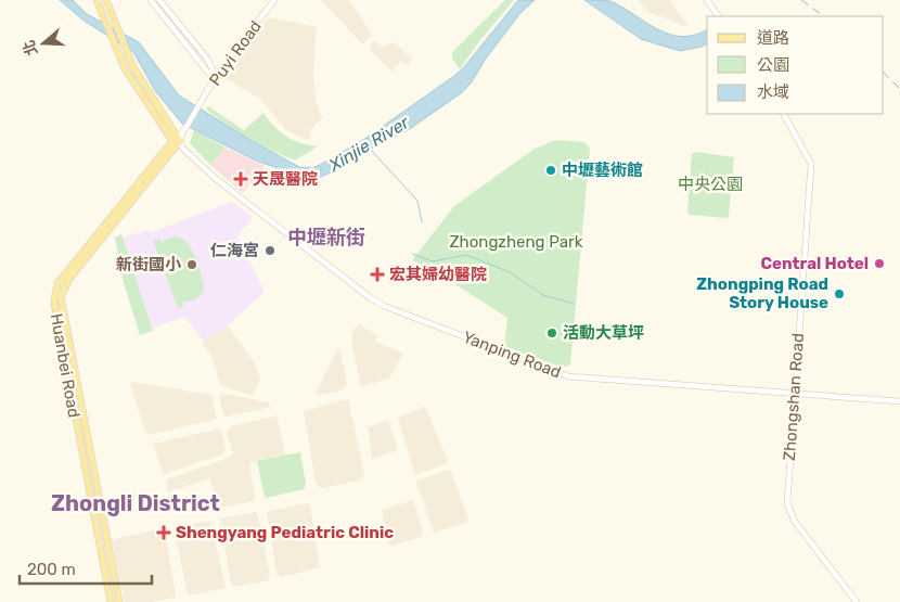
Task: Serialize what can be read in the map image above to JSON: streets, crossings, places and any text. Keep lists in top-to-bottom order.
{
  "streets": {
    "main road": [
      "Puyi Road",
      "Yanping Road",
      "Huanbei Road",
      "Zhongshan Road"
    ]
  },
  "crossings": [
    ["Puyi Road", "Yanping Road"],
    ["Puyi Road", "Huanbei Road"],
    ["Yanping Road", "Huanbei Road"],
    ["Yanping Road", "Zhongshan Road"]
  ],
  "districts": ["中壢新街", "Zhongli District"],
  "water": ["Xinjie River"],
  "parks": ["中央公園", "Zhongzheng Park"],
  "places": {
    "other": [
      "中壢藝術館",
      "仁海宮",
      "Central Hotel",
      "新街國小",
      "Zhongping Road Story House",
      "活動大草坪"
    ],
    "health": ["天晟醫院", "宏其婦幼醫院", "Shengyang Pediatric Clinic"]
  },
  "legend": ["道路", "公園", "水域"],
  "scale_bar": "200 m",
  "north": "left"
}
